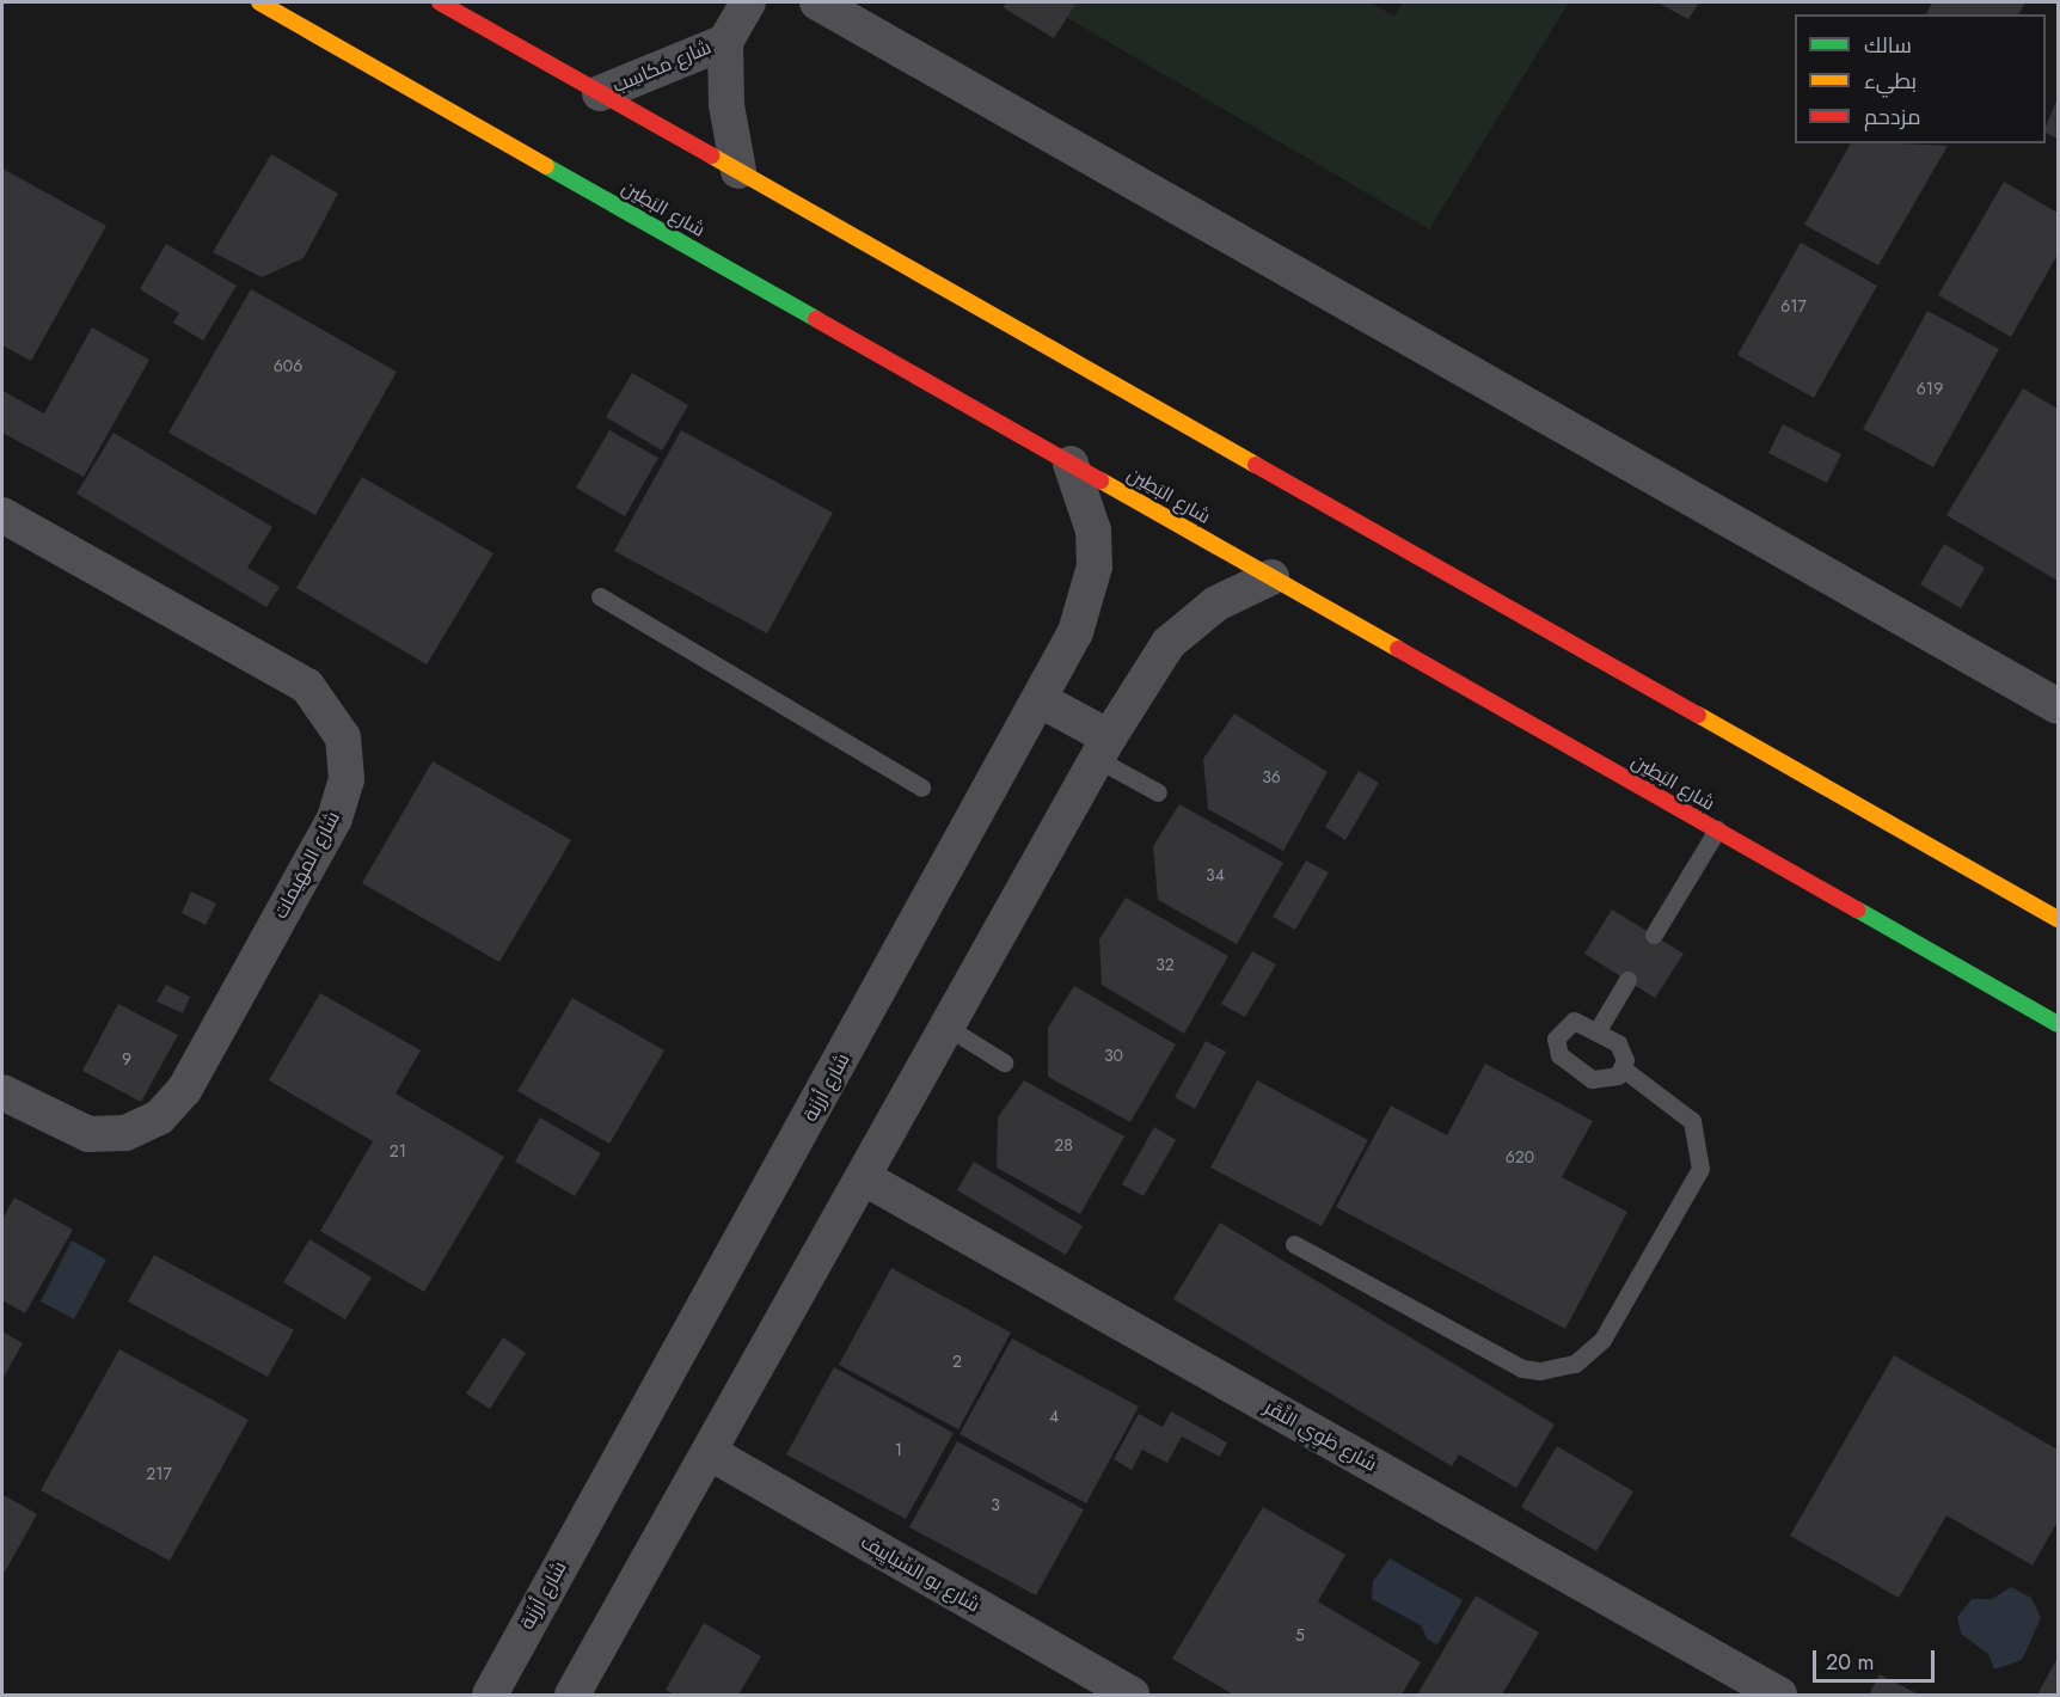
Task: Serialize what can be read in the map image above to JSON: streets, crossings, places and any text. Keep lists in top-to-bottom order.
{
  "streets": {
    "main road": ["شارع البَطِين"],
    "street": [
      "شارع مكاسِب",
      "شارع المهَيمات",
      "شارع أرزَنة",
      "شارع طَوِي النَّقَر",
      "شارع بو السِّيايِيف"
    ]
  },
  "crossings": [
    ["شارع البَطِين", "شارع أرزَنة"]
  ],
  "house_numbers": [
    "617",
    "606",
    "619",
    "36",
    "34",
    "32",
    "30",
    "9",
    "28",
    "21",
    "620",
    "2",
    "4",
    "1",
    "217",
    "3",
    "5"
  ],
  "legend": ["سالك", "بطيء", "مزدحم"],
  "scale_bar": "20 m"
}
